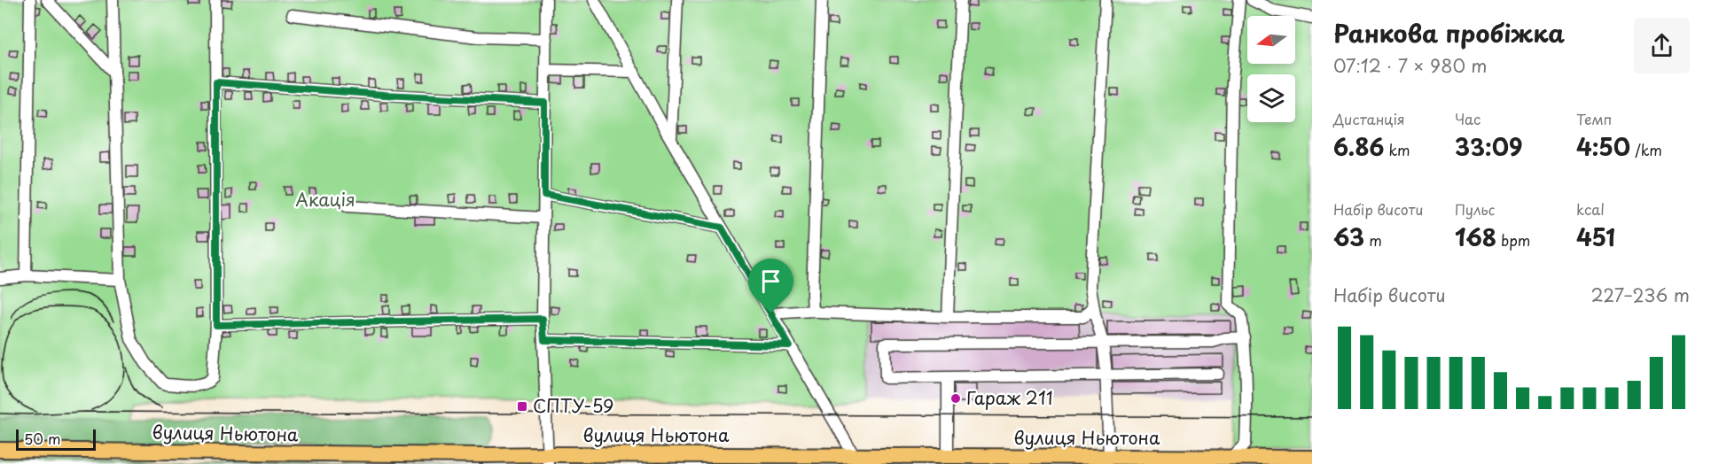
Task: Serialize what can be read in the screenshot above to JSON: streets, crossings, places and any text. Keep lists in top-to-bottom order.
{
  "streets": {
    "main road": ["вулиця Ньютона"]
  },
  "parks": ["Акація"],
  "places": {
    "other": ["Гараж 211"],
    "transit": ["СПТУ-59"]
  },
  "scale_bar": "50 m",
  "north": "left",
  "page": {
    "heading": ["Ранкова пробіжка", "07:12 · 7 × 980 m"],
    "stats": [
      ["Дистанція", "6.86 km"],
      ["Час", "33:09"],
      ["Темп", "4:50 /km"],
      ["Набір висоти", "63 m"],
      ["Пульс", "168 bpm"],
      ["kcal", "451"]
    ],
    "chart": ["Набір висоти", "227–236 m"],
    "scale": "50 m"
  }
}
